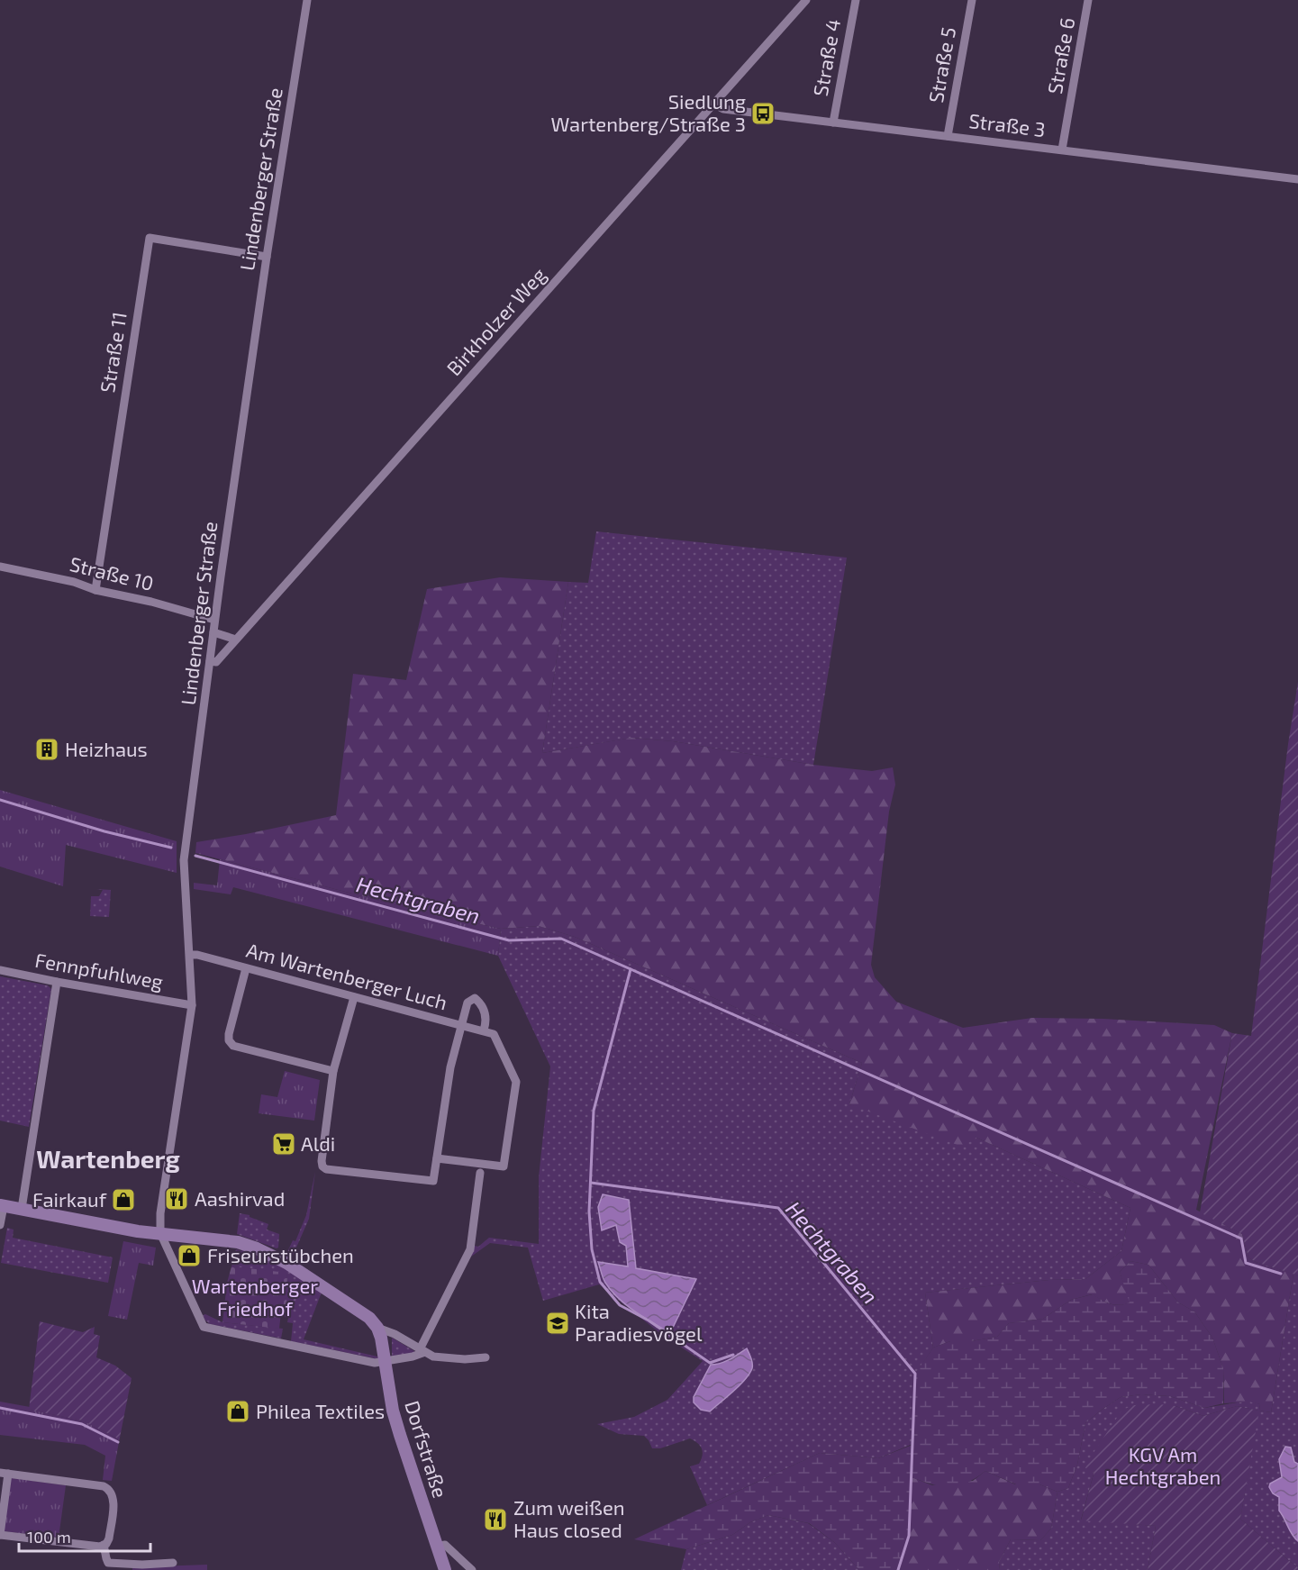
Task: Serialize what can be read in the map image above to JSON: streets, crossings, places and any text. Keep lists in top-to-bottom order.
{
  "streets": {
    "main road": ["Dorfstraße"],
    "street": [
      "Straße 6",
      "Straße 4",
      "Straße 5",
      "Straße 3",
      "Lindenberger Straße",
      "Birkholzer Weg",
      "Straße 11",
      "Straße 10",
      "Fennpfuhlweg",
      "Am Wartenberger Luch"
    ]
  },
  "crossings": [
    ["Straße 6", "Straße 3"],
    ["Straße 4", "Straße 3"],
    ["Straße 5", "Straße 3"],
    ["Straße 3", "Birkholzer Weg"],
    ["Lindenberger Straße", "Birkholzer Weg"],
    ["Lindenberger Straße", "Straße 11"],
    ["Lindenberger Straße", "Straße 10"],
    ["Lindenberger Straße", "Fennpfuhlweg"],
    ["Lindenberger Straße", "Am Wartenberger Luch"],
    ["Straße 11", "Straße 10"]
  ],
  "districts": ["Wartenberg"],
  "water": ["Hechtgraben"],
  "parks": ["Wartenberger Friedhof", "KGV Am Hechtgraben"],
  "places": {
    "bus stop": ["Siedlung Wartenberg/Straße 3"],
    "building": ["Heizhaus"],
    "supermarket": ["Aldi"],
    "restaurant": ["Aashirvad", "Zum weißen Haus closed"],
    "shop": ["Fairkauf", "Friseurstübchen", "Philea Textiles"],
    "school or university": ["Kita Paradiesvögel"]
  },
  "scale_bar": "100 m"
}
